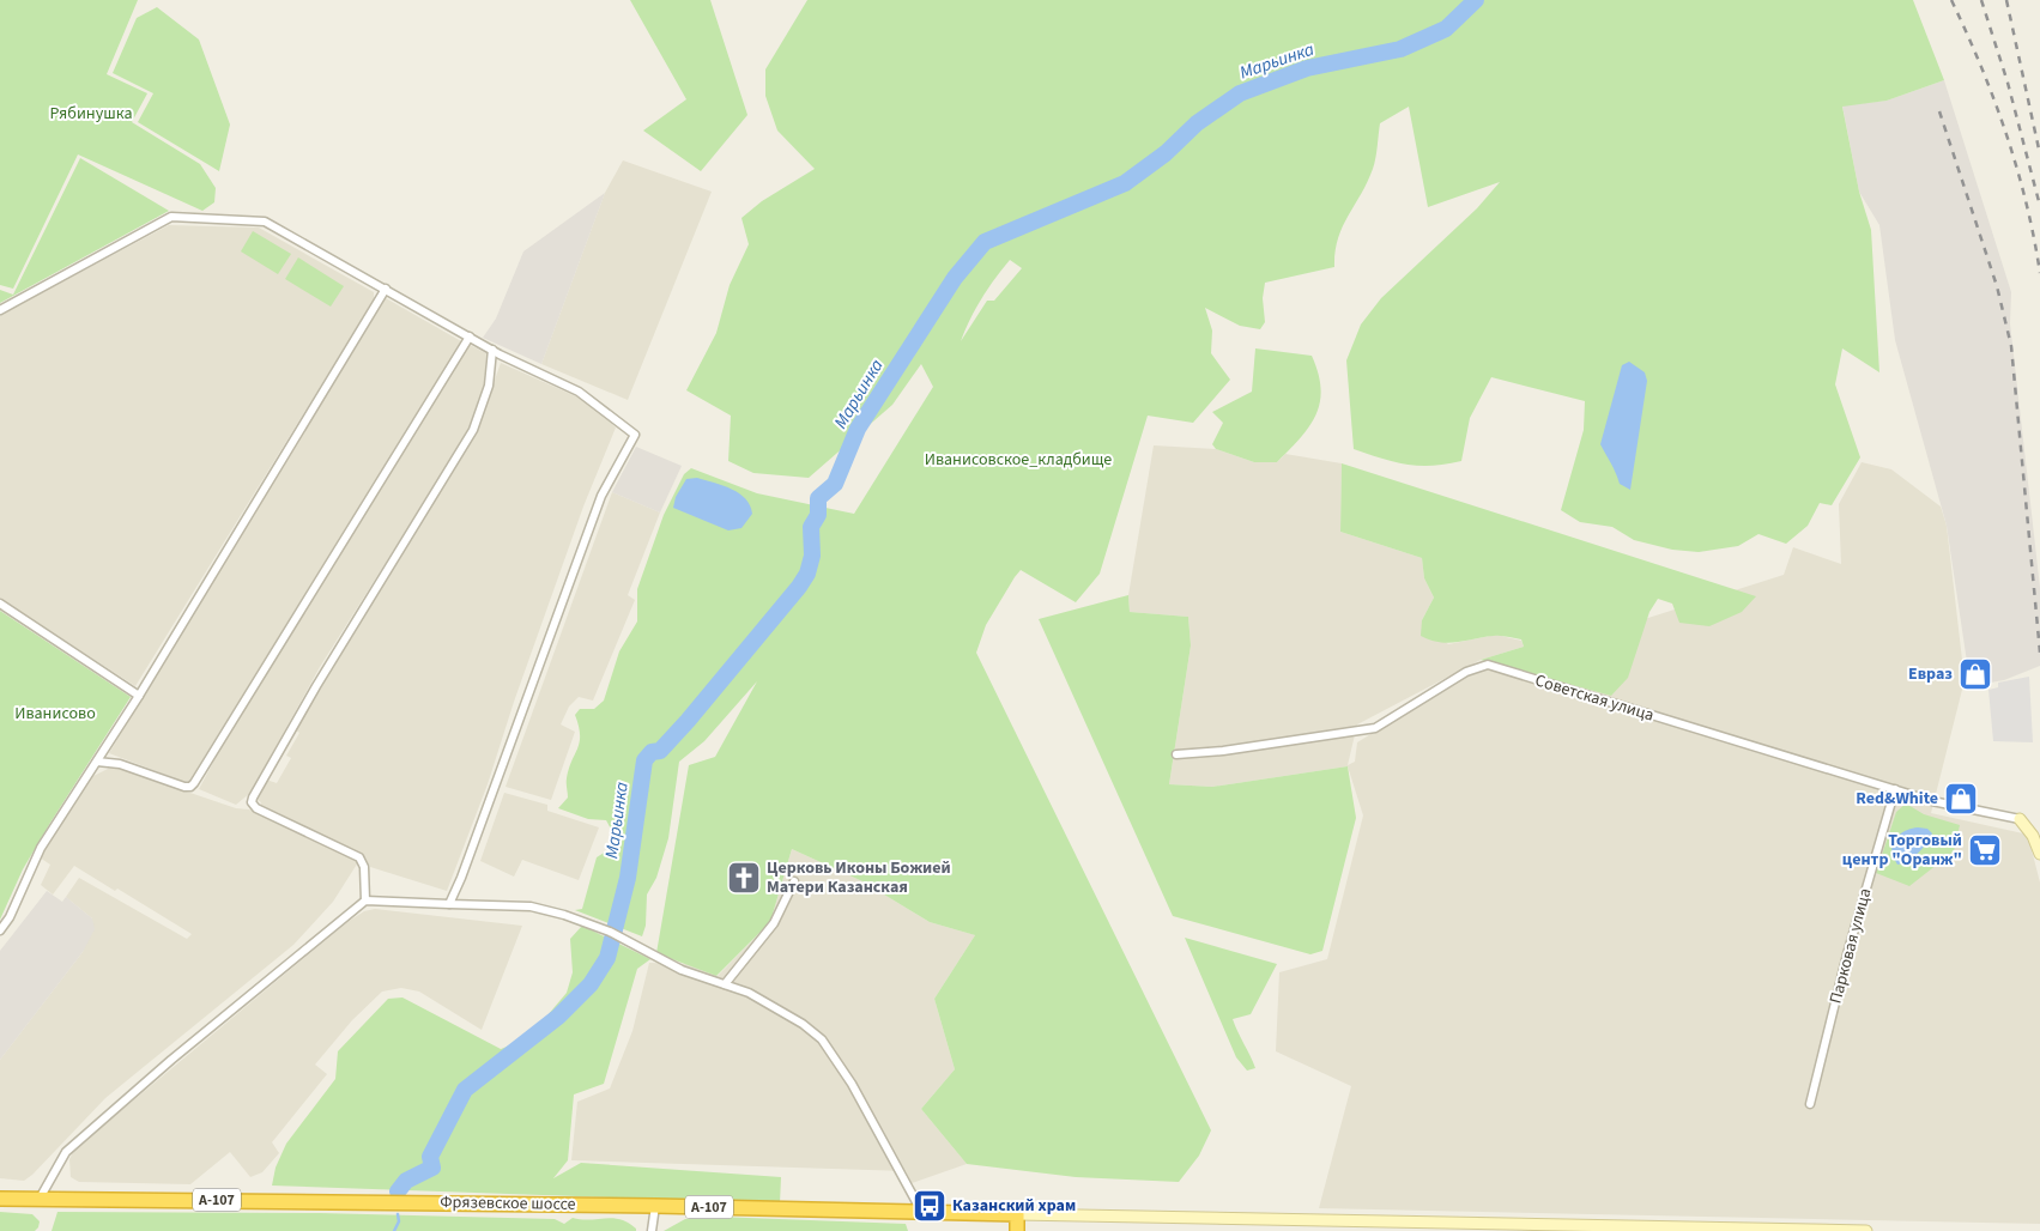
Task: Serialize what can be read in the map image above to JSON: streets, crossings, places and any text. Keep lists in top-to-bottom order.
{
  "streets": {
    "highway": ["А-107", "Фрязевское шоссе"],
    "street": ["Советская улица", "Парковая улица"]
  },
  "crossings": [
    ["Советская улица", "Парковая улица"]
  ],
  "water": ["Марьинка"],
  "parks": ["Рябинушка", "Иванисовское_кладбище", "Иванисово"],
  "places": {
    "shop": ["Евраз", "Red&White"],
    "supermarket": ["Торговый центр \"Оранж\""],
    "church": ["Церковь Иконы Божией Матери Казанская"],
    "bus stop": ["Казанский храм"]
  }
}
